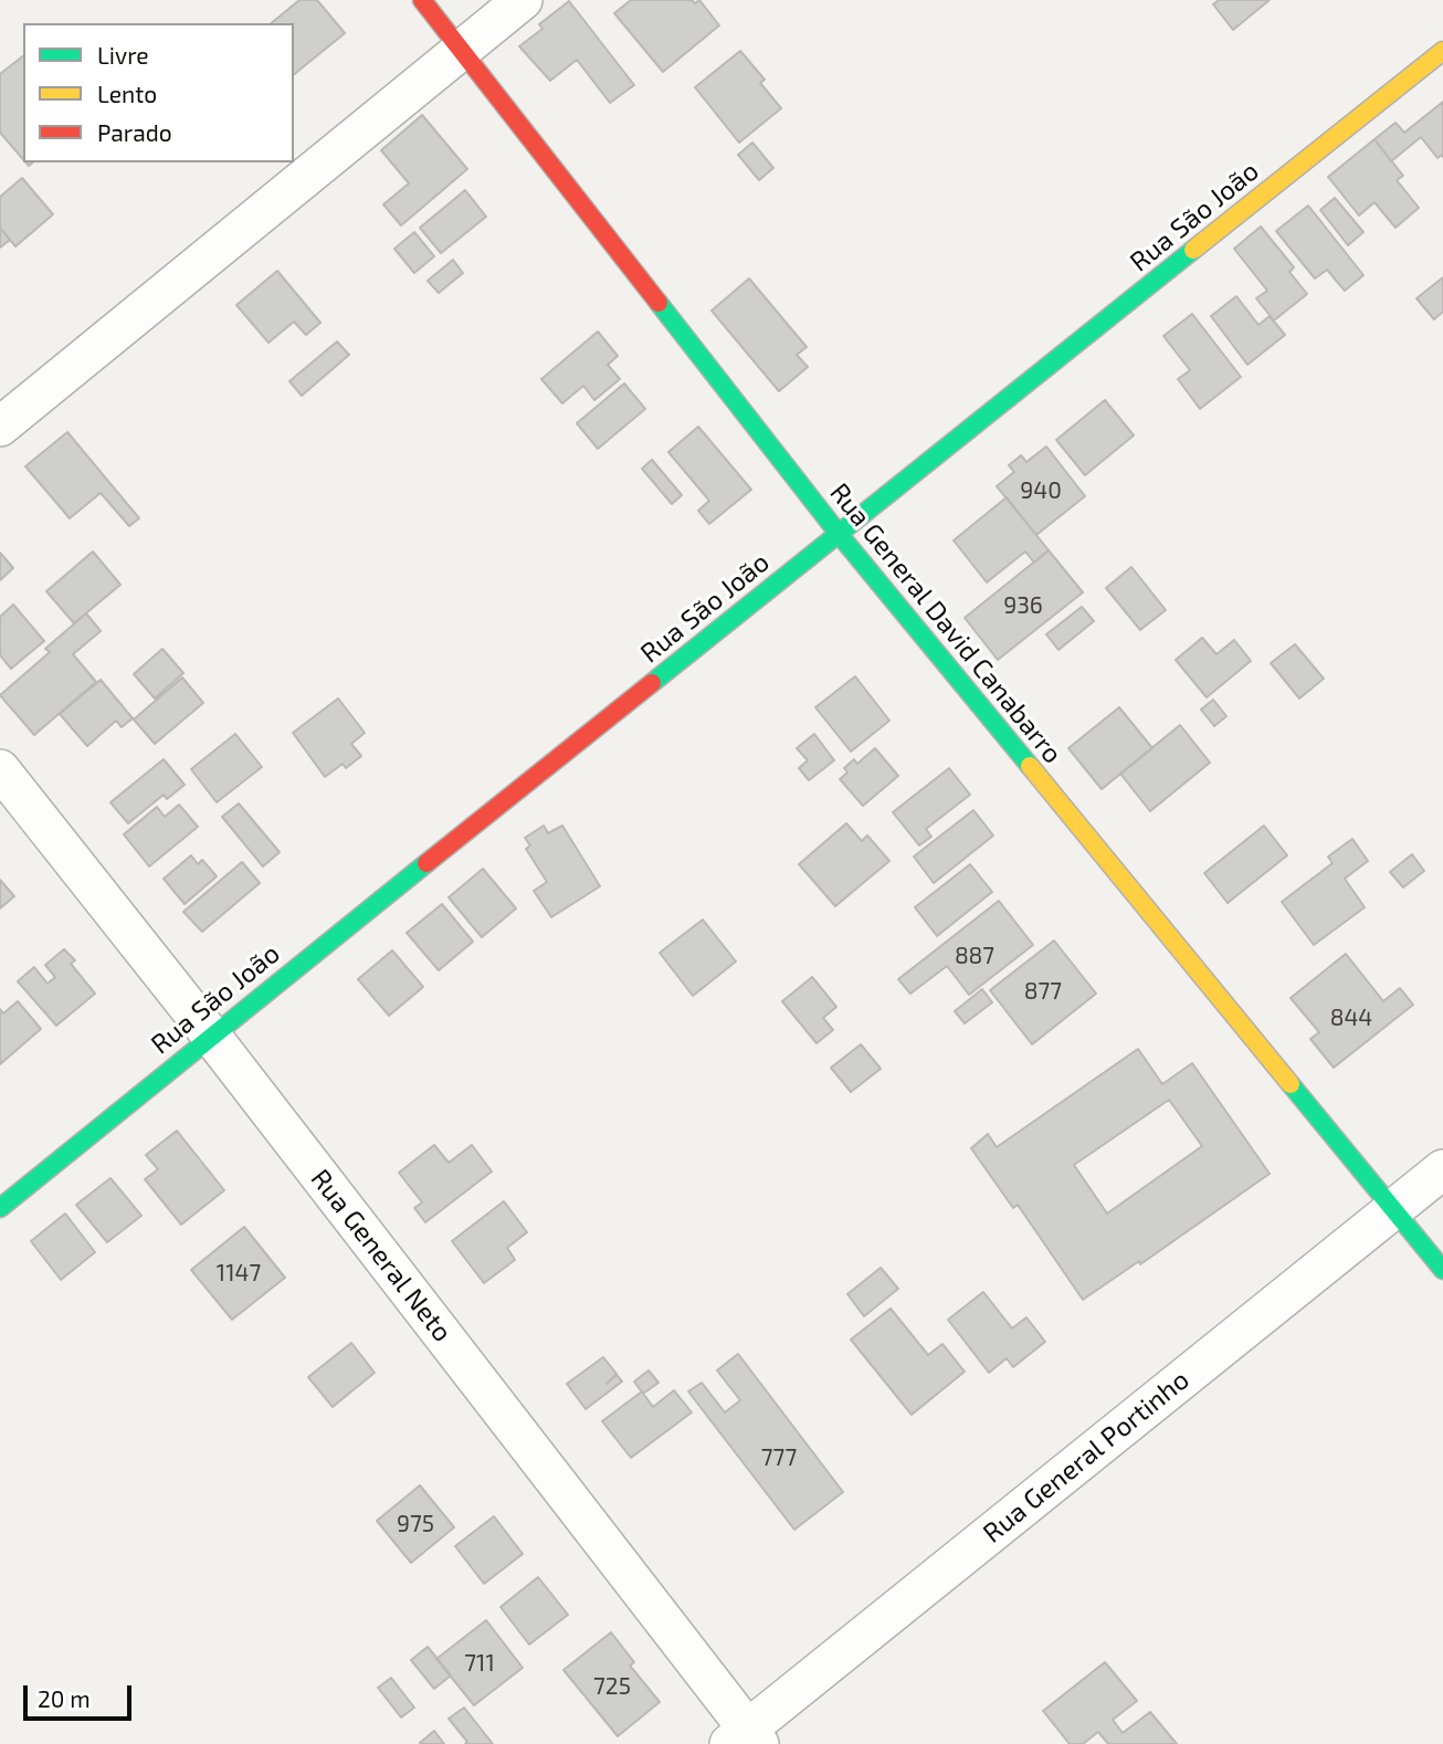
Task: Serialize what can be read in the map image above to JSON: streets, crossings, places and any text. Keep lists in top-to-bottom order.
{
  "streets": {
    "street": [
      "Rua São João",
      "Rua General David Canabarro",
      "Rua General Neto",
      "Rua General Portinho"
    ]
  },
  "crossings": [
    ["Rua São João", "Rua General David Canabarro"],
    ["Rua São João", "Rua General Neto"],
    ["Rua General David Canabarro", "Rua General Portinho"],
    ["Rua General Neto", "Rua General Portinho"]
  ],
  "house_numbers": [
    "940",
    "936",
    "887",
    "877",
    "844",
    "1147",
    "777",
    "975",
    "711",
    "725"
  ],
  "legend": ["Livre", "Lento", "Parado"],
  "scale_bar": "20 m"
}
